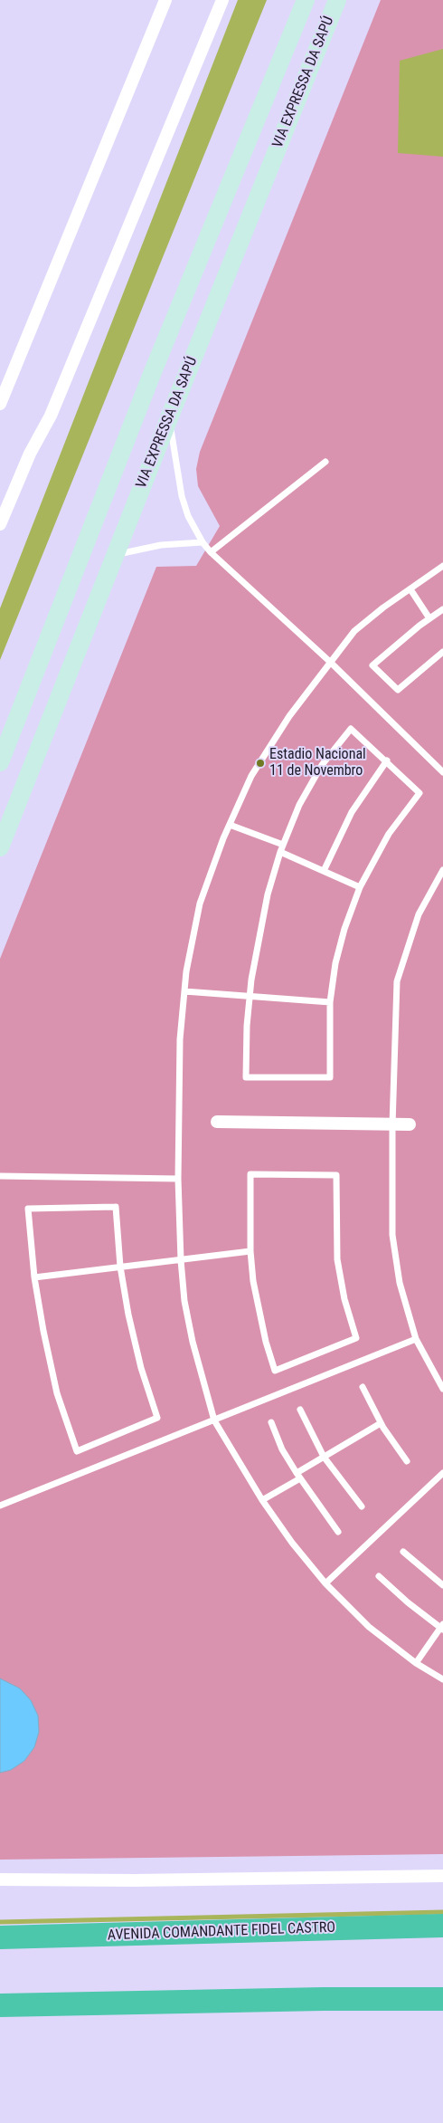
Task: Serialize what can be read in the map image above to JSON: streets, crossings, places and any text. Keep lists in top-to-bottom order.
{
  "streets": {
    "highway": ["AVENIDA COMANDANTE FIDEL CASTRO"],
    "main road": ["VIA EXPRESSA DA SAPÚ"]
  },
  "places": ["Estadio Nacional 11 de Novembro"]
}
